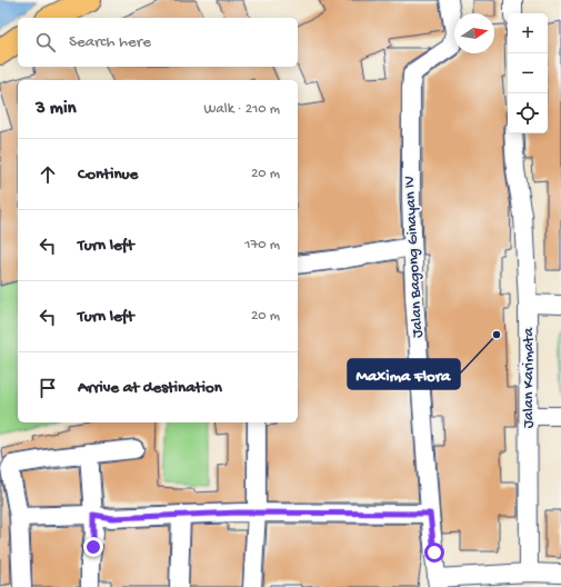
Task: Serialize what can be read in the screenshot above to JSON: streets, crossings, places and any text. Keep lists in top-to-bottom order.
{
  "streets": {
    "street": ["Jalan Bagong Ginayan IV", "Jalan Karimata"]
  },
  "places": ["Maxima Flora"],
  "north": "right",
  "page": {
    "map_buttons": ["+", "−"],
    "search": "Search here",
    "heading": ["3 min", "Walk · 210 m"],
    "list": [
      ["Continue", "20 m"],
      ["Turn left", "170 m"],
      ["Turn left", "20 m"],
      "Arrive at destination"
    ]
  }
}
